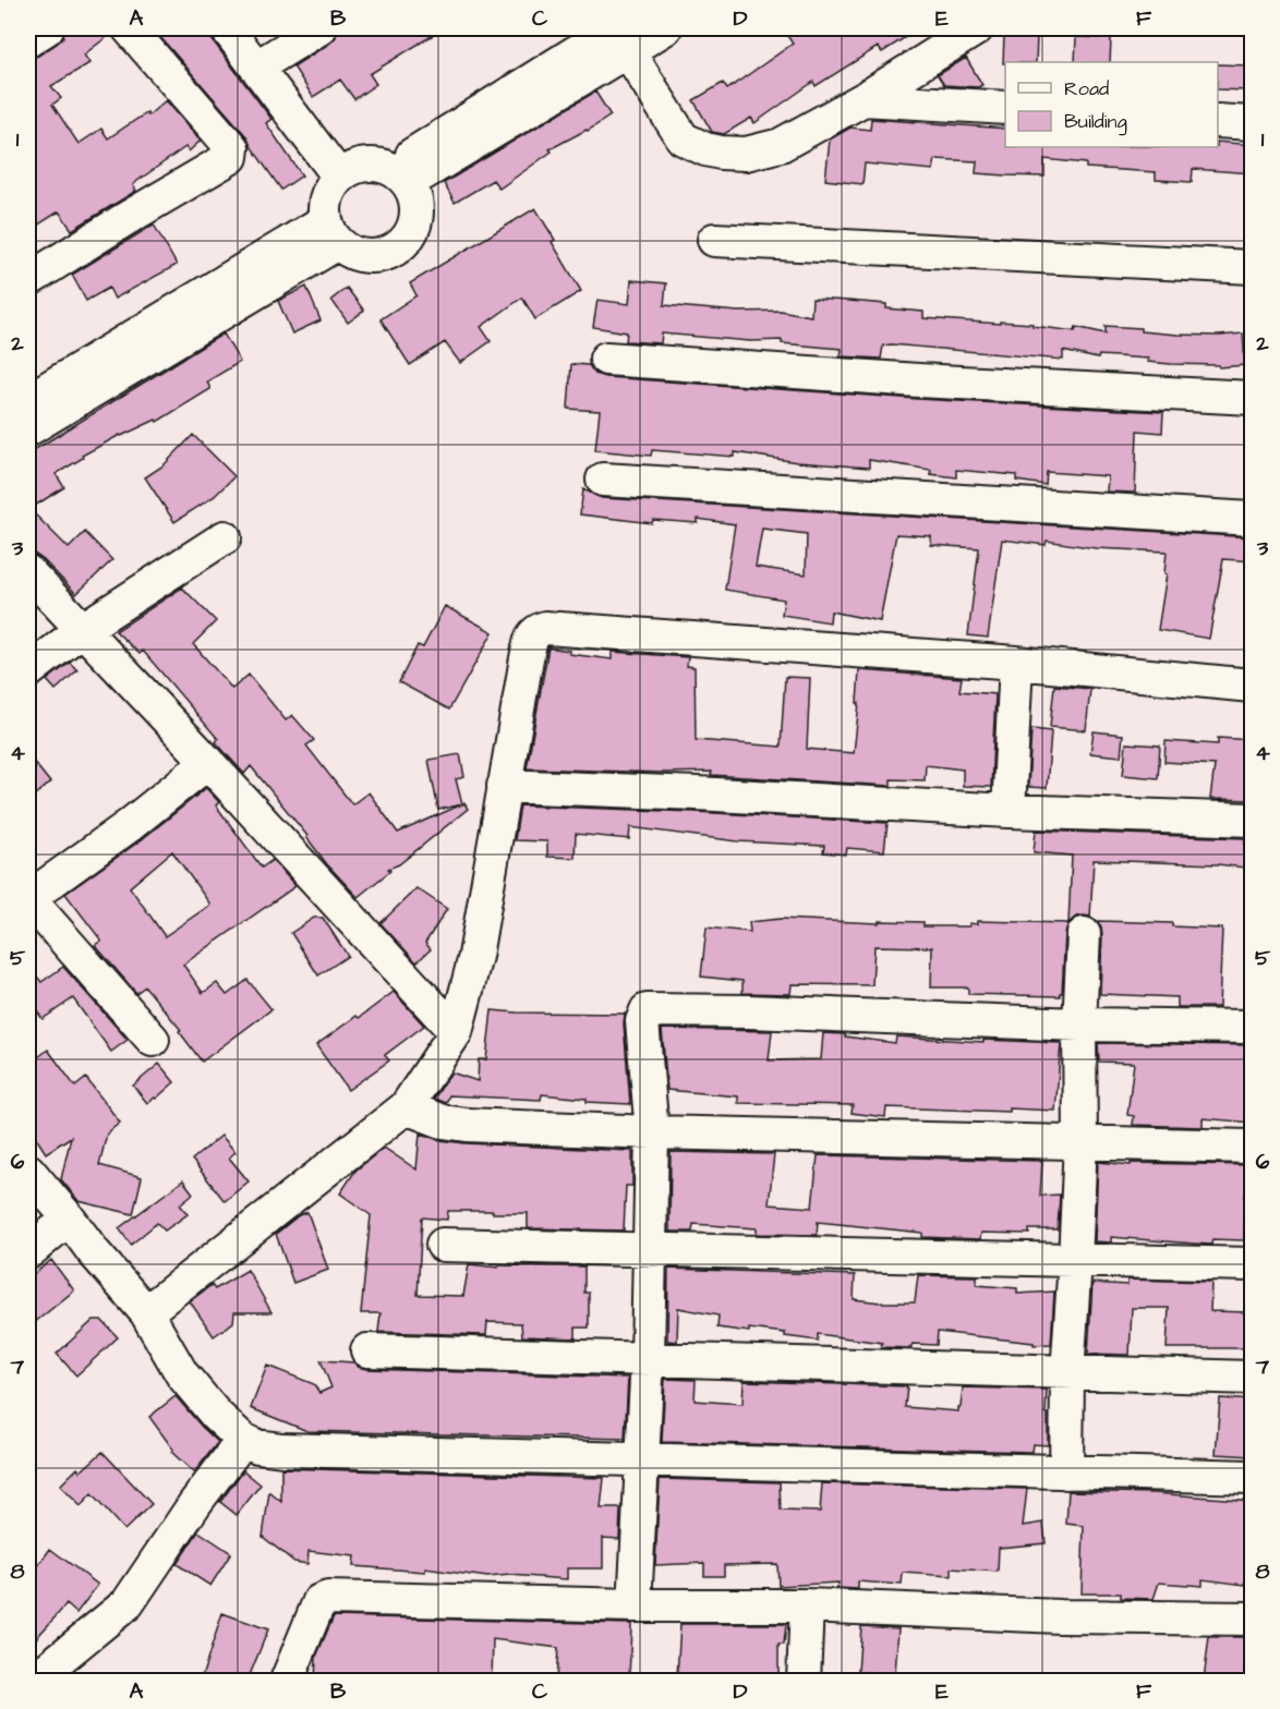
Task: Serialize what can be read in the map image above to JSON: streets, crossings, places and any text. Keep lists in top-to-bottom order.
{
  "legend": ["Road", "Building"],
  "grid": {
    "columns": [
      "A",
      "B",
      "C",
      "D",
      "E",
      "F"
    ],
    "rows": [
      "1",
      "2",
      "3",
      "4",
      "5",
      "6",
      "7",
      "8"
    ]
  }
}
